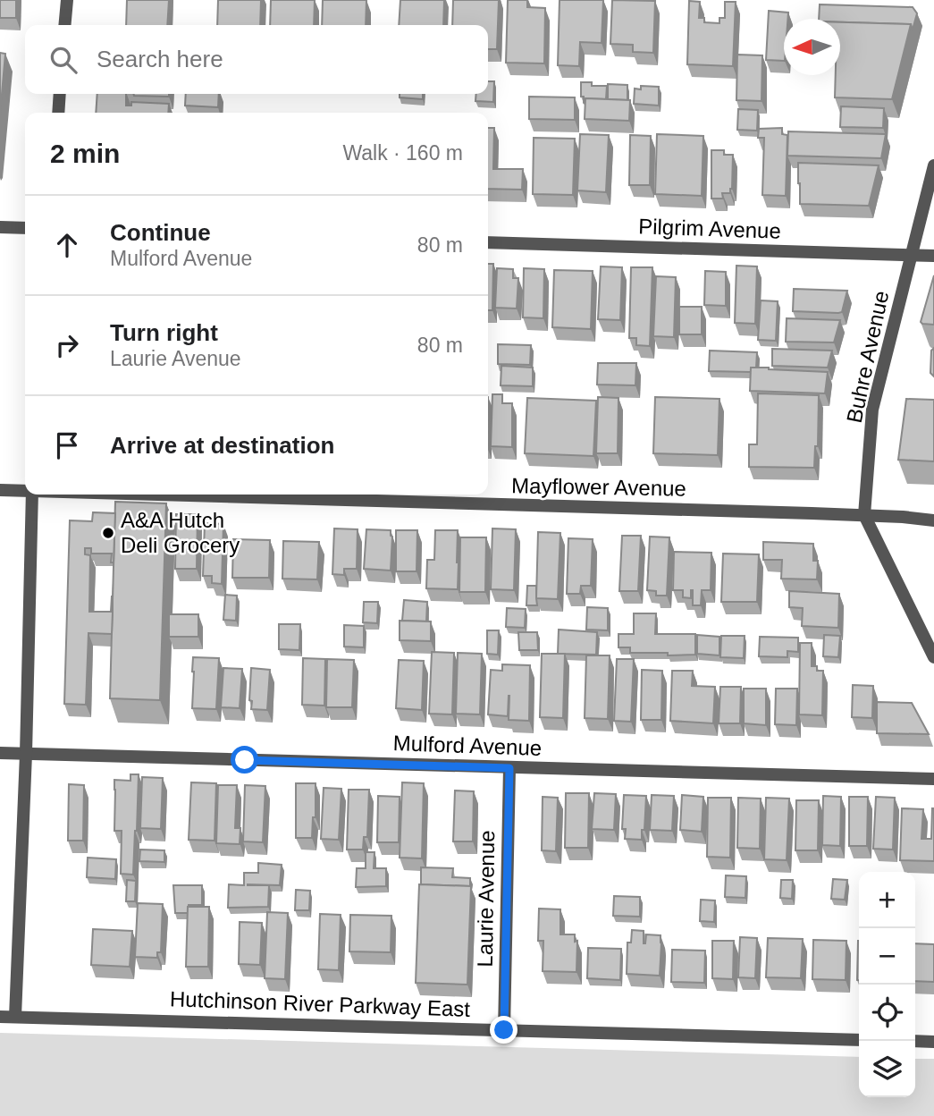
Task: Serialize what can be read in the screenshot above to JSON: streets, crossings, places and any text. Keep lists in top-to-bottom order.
{
  "streets": {
    "street": [
      "Pilgrim Avenue",
      "Buhre Avenue",
      "Mayflower Avenue",
      "Mulford Avenue",
      "Laurie Avenue",
      "Hutchinson River Parkway East"
    ]
  },
  "crossings": [
    ["Pilgrim Avenue", "Buhre Avenue"],
    ["Buhre Avenue", "Mayflower Avenue"],
    ["Mulford Avenue", "Laurie Avenue"],
    ["Laurie Avenue", "Hutchinson River Parkway East"]
  ],
  "places": ["A&A Hutch Deli Grocery"],
  "north": "left",
  "page": {
    "search": "Search here",
    "heading": ["2 min", "Walk · 160 m"],
    "list": [
      ["Continue", "Mulford Avenue", "80 m"],
      ["Turn right", "Laurie Avenue", "80 m"],
      "Arrive at destination"
    ],
    "map_buttons": ["+", "−"]
  }
}
